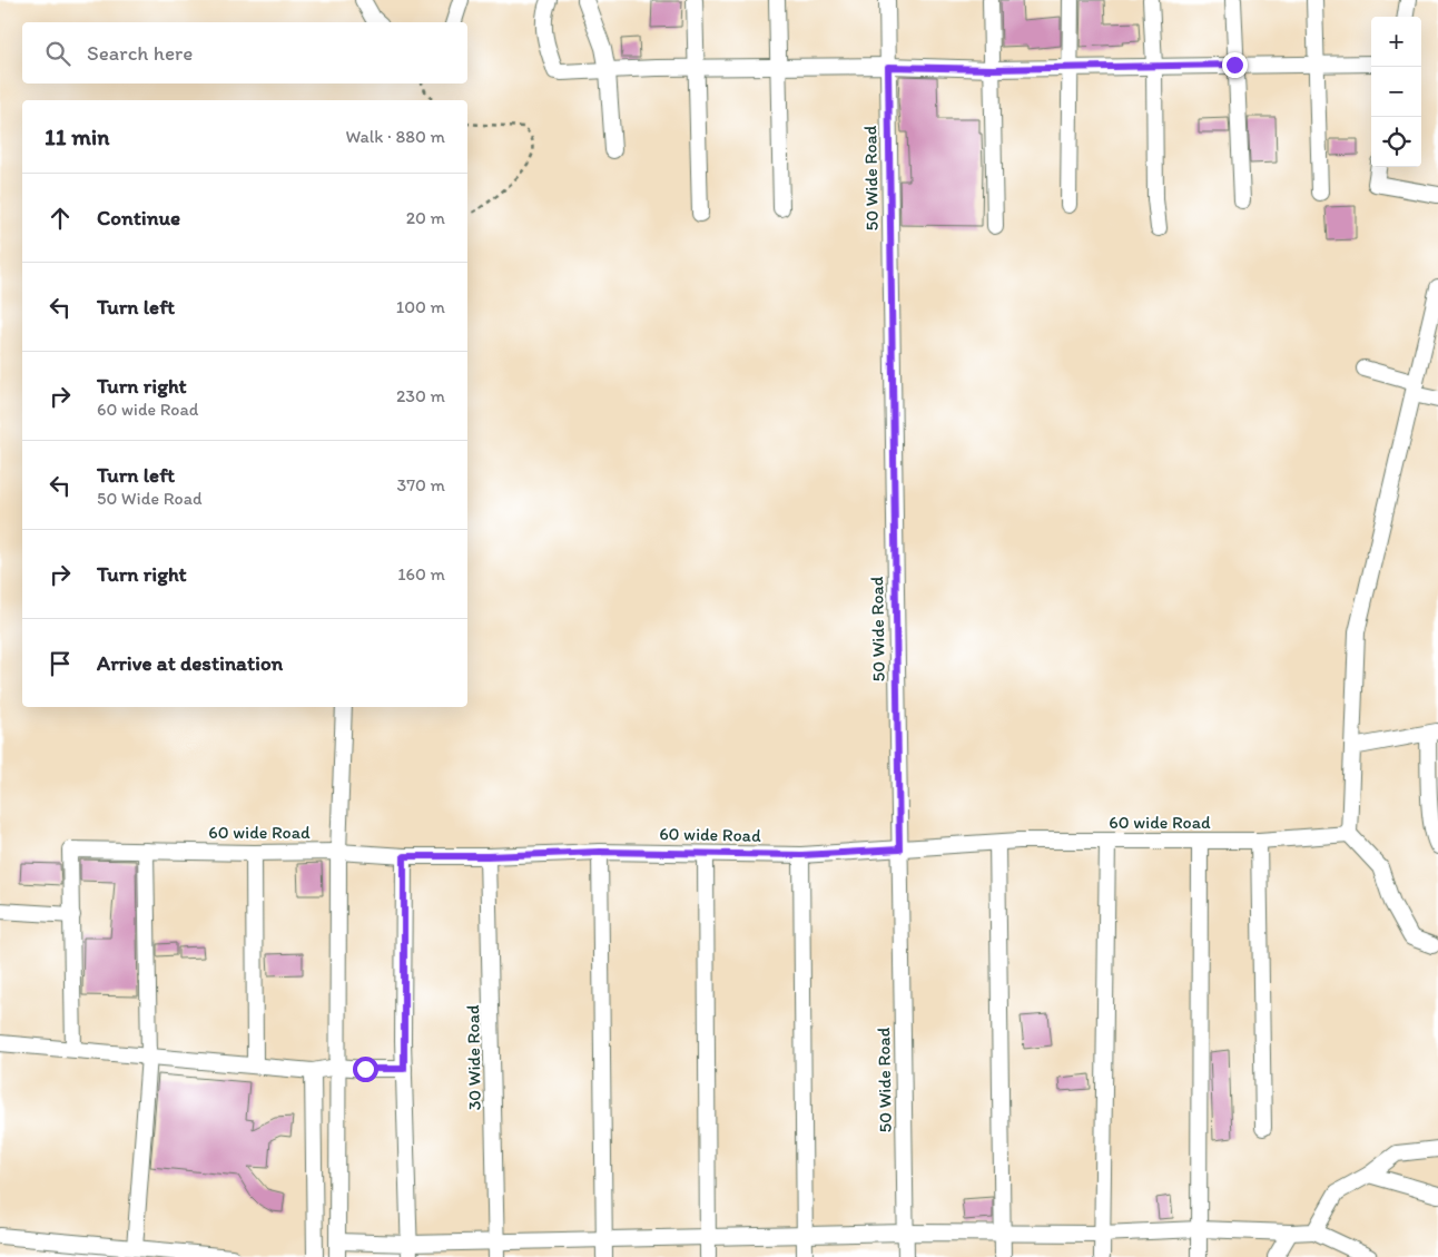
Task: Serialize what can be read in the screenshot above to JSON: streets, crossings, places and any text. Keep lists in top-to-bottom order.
{
  "streets": {
    "street": ["50 Wide Road", "60 wide Road", "30 Wide Road"]
  },
  "crossings": [
    ["50 Wide Road", "60 wide Road"],
    ["60 wide Road", "30 Wide Road"]
  ],
  "page": {
    "map_buttons": ["+", "−"],
    "search": "Search here",
    "heading": ["11 min", "Walk · 880 m"],
    "list": [
      ["Continue", "20 m"],
      ["Turn left", "100 m"],
      ["Turn right", "60 wide Road", "230 m"],
      ["Turn left", "50 Wide Road", "370 m"],
      ["Turn right", "160 m"],
      "Arrive at destination"
    ]
  }
}
